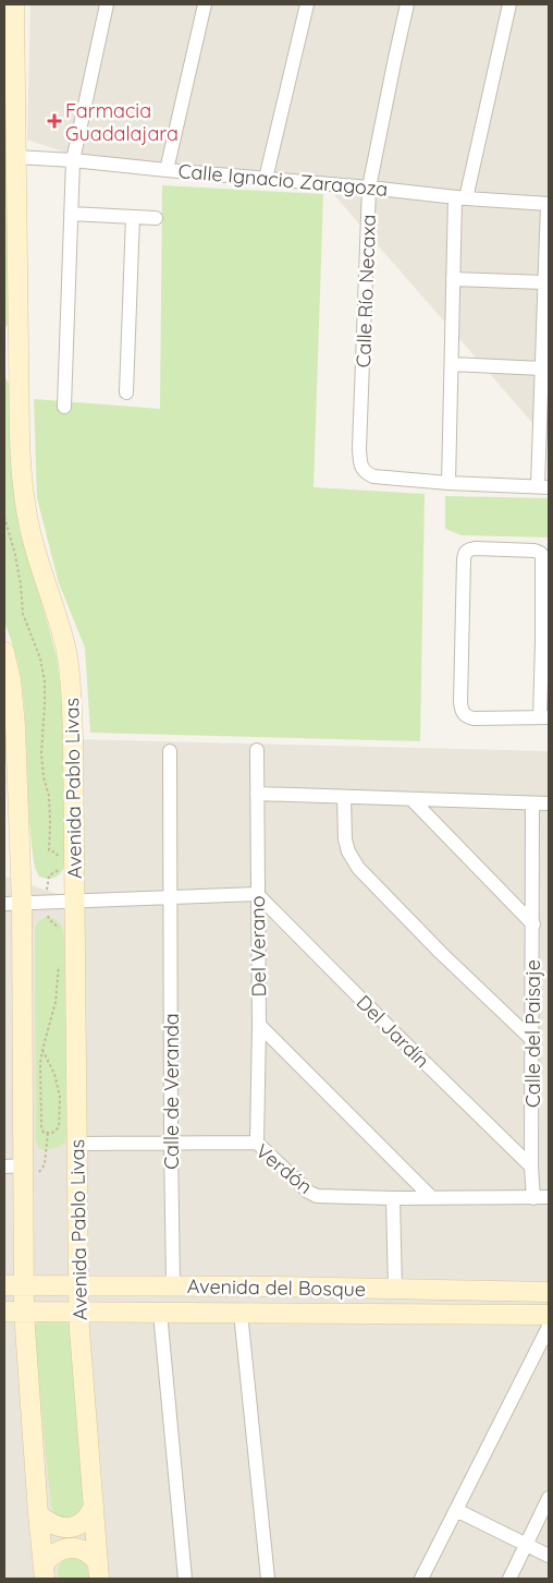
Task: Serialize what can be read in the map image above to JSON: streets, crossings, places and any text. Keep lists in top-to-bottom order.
{
  "streets": {
    "main road": ["Avenida Pablo Livas", "Avenida del Bosque"],
    "street": [
      "Calle Ignacio Zaragoza",
      "Calle Río Necaxa",
      "Del Verano",
      "Del Jardín",
      "Calle del Paisaje",
      "Calle de Veranda",
      "Verdón"
    ]
  },
  "crossings": [
    ["Calle Ignacio Zaragoza", "Calle Río Necaxa"],
    ["Calle Ignacio Zaragoza", "Avenida Pablo Livas"],
    ["Avenida Pablo Livas", "Verdón"],
    ["Avenida Pablo Livas", "Avenida del Bosque"],
    ["Del Verano", "Del Jardín"],
    ["Del Verano", "Verdón"],
    ["Del Jardín", "Calle del Paisaje"],
    ["Calle del Paisaje", "Verdón"],
    ["Calle de Veranda", "Verdón"],
    ["Calle de Veranda", "Avenida del Bosque"]
  ],
  "places": {
    "health": ["Farmacia Guadalajara"]
  }
}
